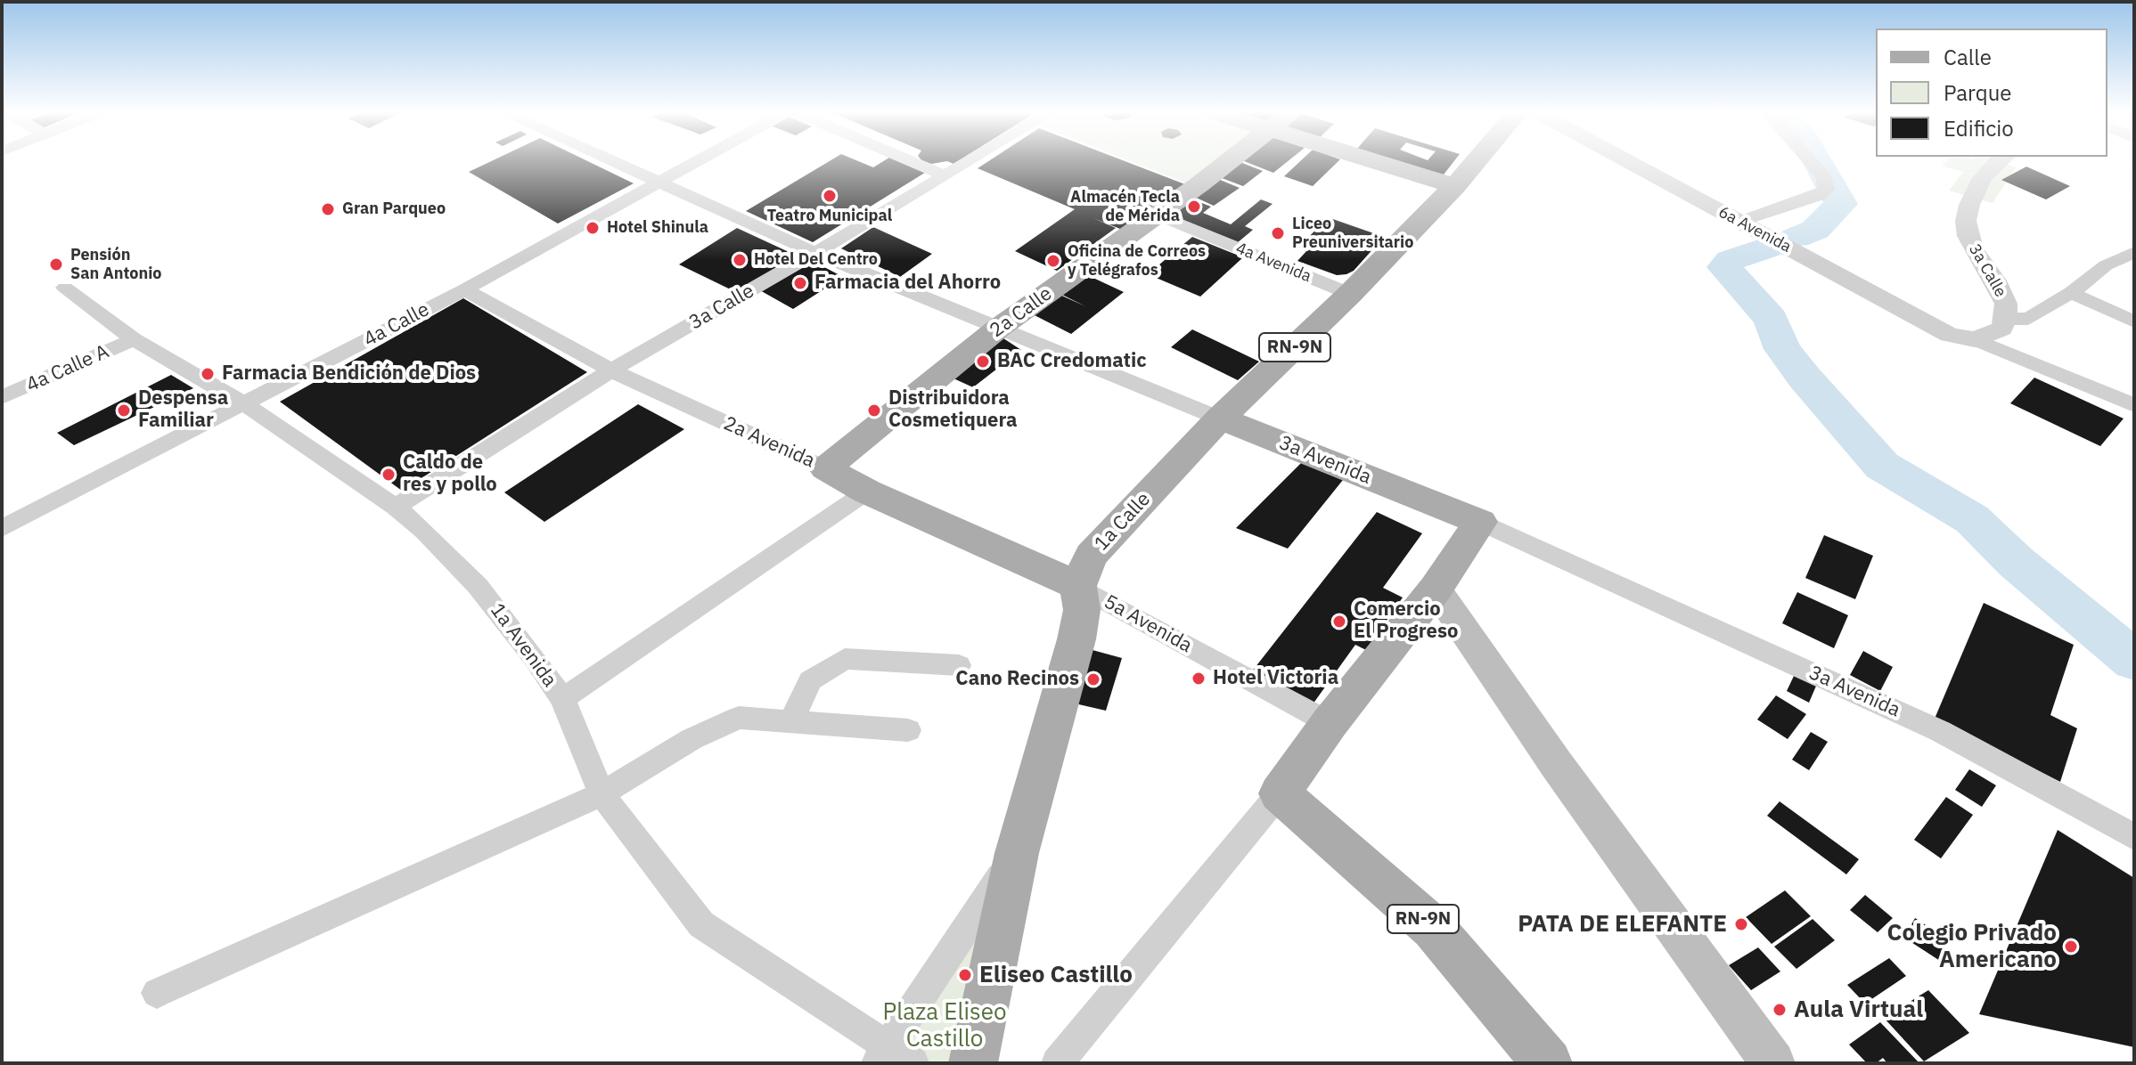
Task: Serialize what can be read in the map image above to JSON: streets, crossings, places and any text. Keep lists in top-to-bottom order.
{
  "streets": {
    "main road": [
      "2a Calle",
      "RN-9N",
      "2a Avenida",
      "3a Avenida",
      "1a Calle"
    ],
    "street": [
      "6a Avenida",
      "4a Avenida",
      "3a Calle",
      "4a Calle",
      "4a Calle A",
      "5a Avenida",
      "1a Avenida"
    ]
  },
  "crossings": [
    ["6a Avenida", "3a Calle"],
    ["4a Avenida", "2a Calle"],
    ["4a Avenida", "1a Calle"],
    ["3a Calle", "2a Avenida"],
    ["3a Calle", "3a Avenida"],
    ["3a Calle", "1a Avenida"],
    ["2a Calle", "2a Avenida"],
    ["2a Calle", "3a Avenida"],
    ["4a Calle", "2a Avenida"],
    ["4a Calle", "3a Avenida"],
    ["4a Calle", "1a Avenida"],
    ["4a Calle A", "1a Avenida"],
    ["2a Avenida", "1a Calle"],
    ["2a Avenida", "5a Avenida"],
    ["3a Avenida", "1a Calle"],
    ["1a Calle", "5a Avenida"]
  ],
  "parks": ["Plaza Eliseo Castillo"],
  "places": [
    "Teatro Municipal",
    "Almacén Tecla de Mérida",
    "Gran Parqueo",
    "Hotel Shinula",
    "Liceo Preuniversitario",
    "Hotel Del Centro",
    "Oficina de Correos y Telégrafos",
    "Pensión San Antonio",
    "Farmacia del Ahorro",
    "BAC Credomatic",
    "Farmacia Bendición de Dios",
    "Despensa Familiar",
    "Distribuidora Cosmetiquera",
    "Caldo de res y pollo",
    "Comercio El Progreso",
    "Hotel Victoria",
    "Cano Recinos",
    "PATA DE ELEFANTE",
    "Colegio Privado Americano",
    "Eliseo Castillo",
    "Aula Virtual"
  ],
  "legend": ["Calle", "Parque", "Edificio"]
}
